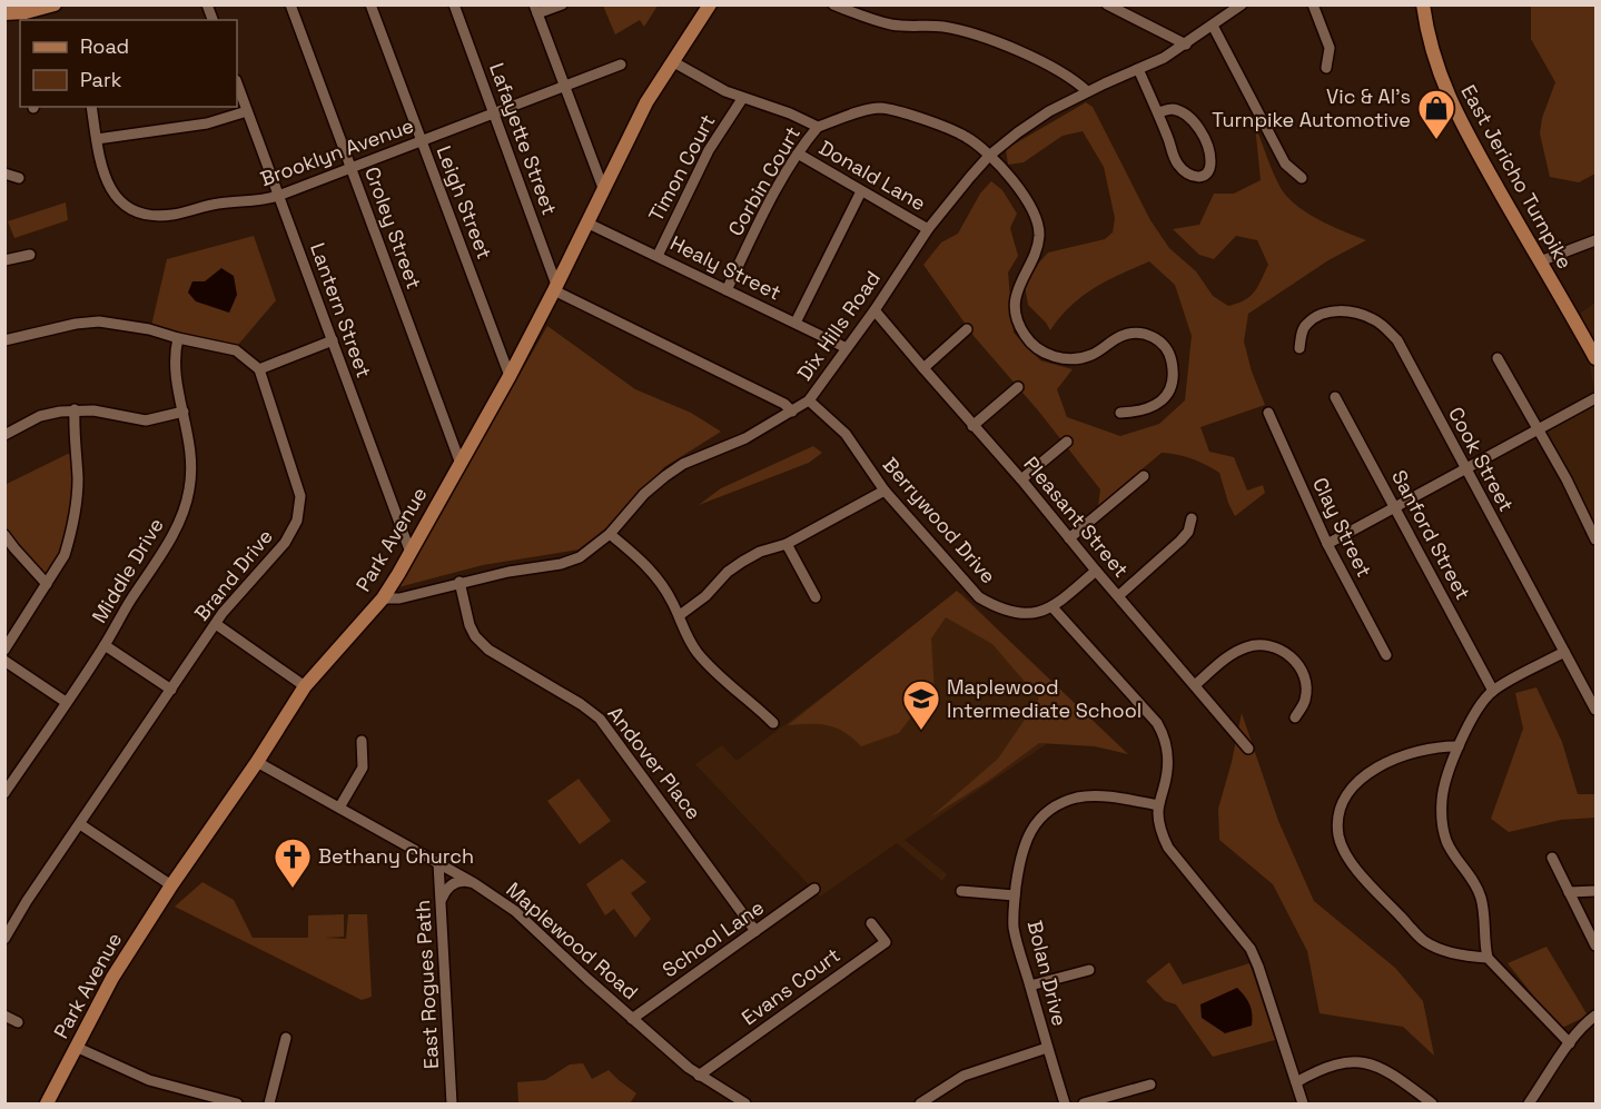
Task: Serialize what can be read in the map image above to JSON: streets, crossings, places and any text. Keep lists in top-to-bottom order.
{
  "streets": {
    "main road": ["East Jericho Turnpike", "Park Avenue"],
    "street": [
      "Lafayette Street",
      "Brooklyn Avenue",
      "Timon Court",
      "Donald Lane",
      "Corbin Court",
      "Leigh Street",
      "Croley Street",
      "Healy Street",
      "Lantern Street",
      "Dix Hills Road",
      "Cook Street",
      "Pleasant Street",
      "Berrywood Drive",
      "Clay Street",
      "Sanford Street",
      "Middle Drive",
      "Brand Drive",
      "Andover Place",
      "School Lane",
      "Maplewood Road",
      "Bolan Drive",
      "East Rogues Path",
      "Evans Court"
    ]
  },
  "crossings": [
    ["Lafayette Street", "Brooklyn Avenue"],
    ["Lafayette Street", "Park Avenue"],
    ["Brooklyn Avenue", "Leigh Street"],
    ["Brooklyn Avenue", "Croley Street"],
    ["Brooklyn Avenue", "Lantern Street"],
    ["Timon Court", "Healy Street"],
    ["Donald Lane", "Corbin Court"],
    ["Donald Lane", "Dix Hills Road"],
    ["Corbin Court", "Healy Street"],
    ["Leigh Street", "Park Avenue"],
    ["Croley Street", "Park Avenue"],
    ["Healy Street", "Dix Hills Road"],
    ["Healy Street", "Park Avenue"],
    ["Lantern Street", "Park Avenue"],
    ["Dix Hills Road", "Pleasant Street"],
    ["Dix Hills Road", "Berrywood Drive"],
    ["Dix Hills Road", "Park Avenue"],
    ["Dix Hills Road", "Andover Place"],
    ["Park Avenue", "Maplewood Road"],
    ["Andover Place", "School Lane"],
    ["School Lane", "Maplewood Road"],
    ["Maplewood Road", "East Rogues Path"],
    ["Maplewood Road", "Evans Court"]
  ],
  "places": {
    "shop": ["Vic & Al's Turnpike Automotive"],
    "school or university": ["Maplewood Intermediate School"],
    "church": ["Bethany Church"]
  },
  "legend": ["Road", "Park"]
}
